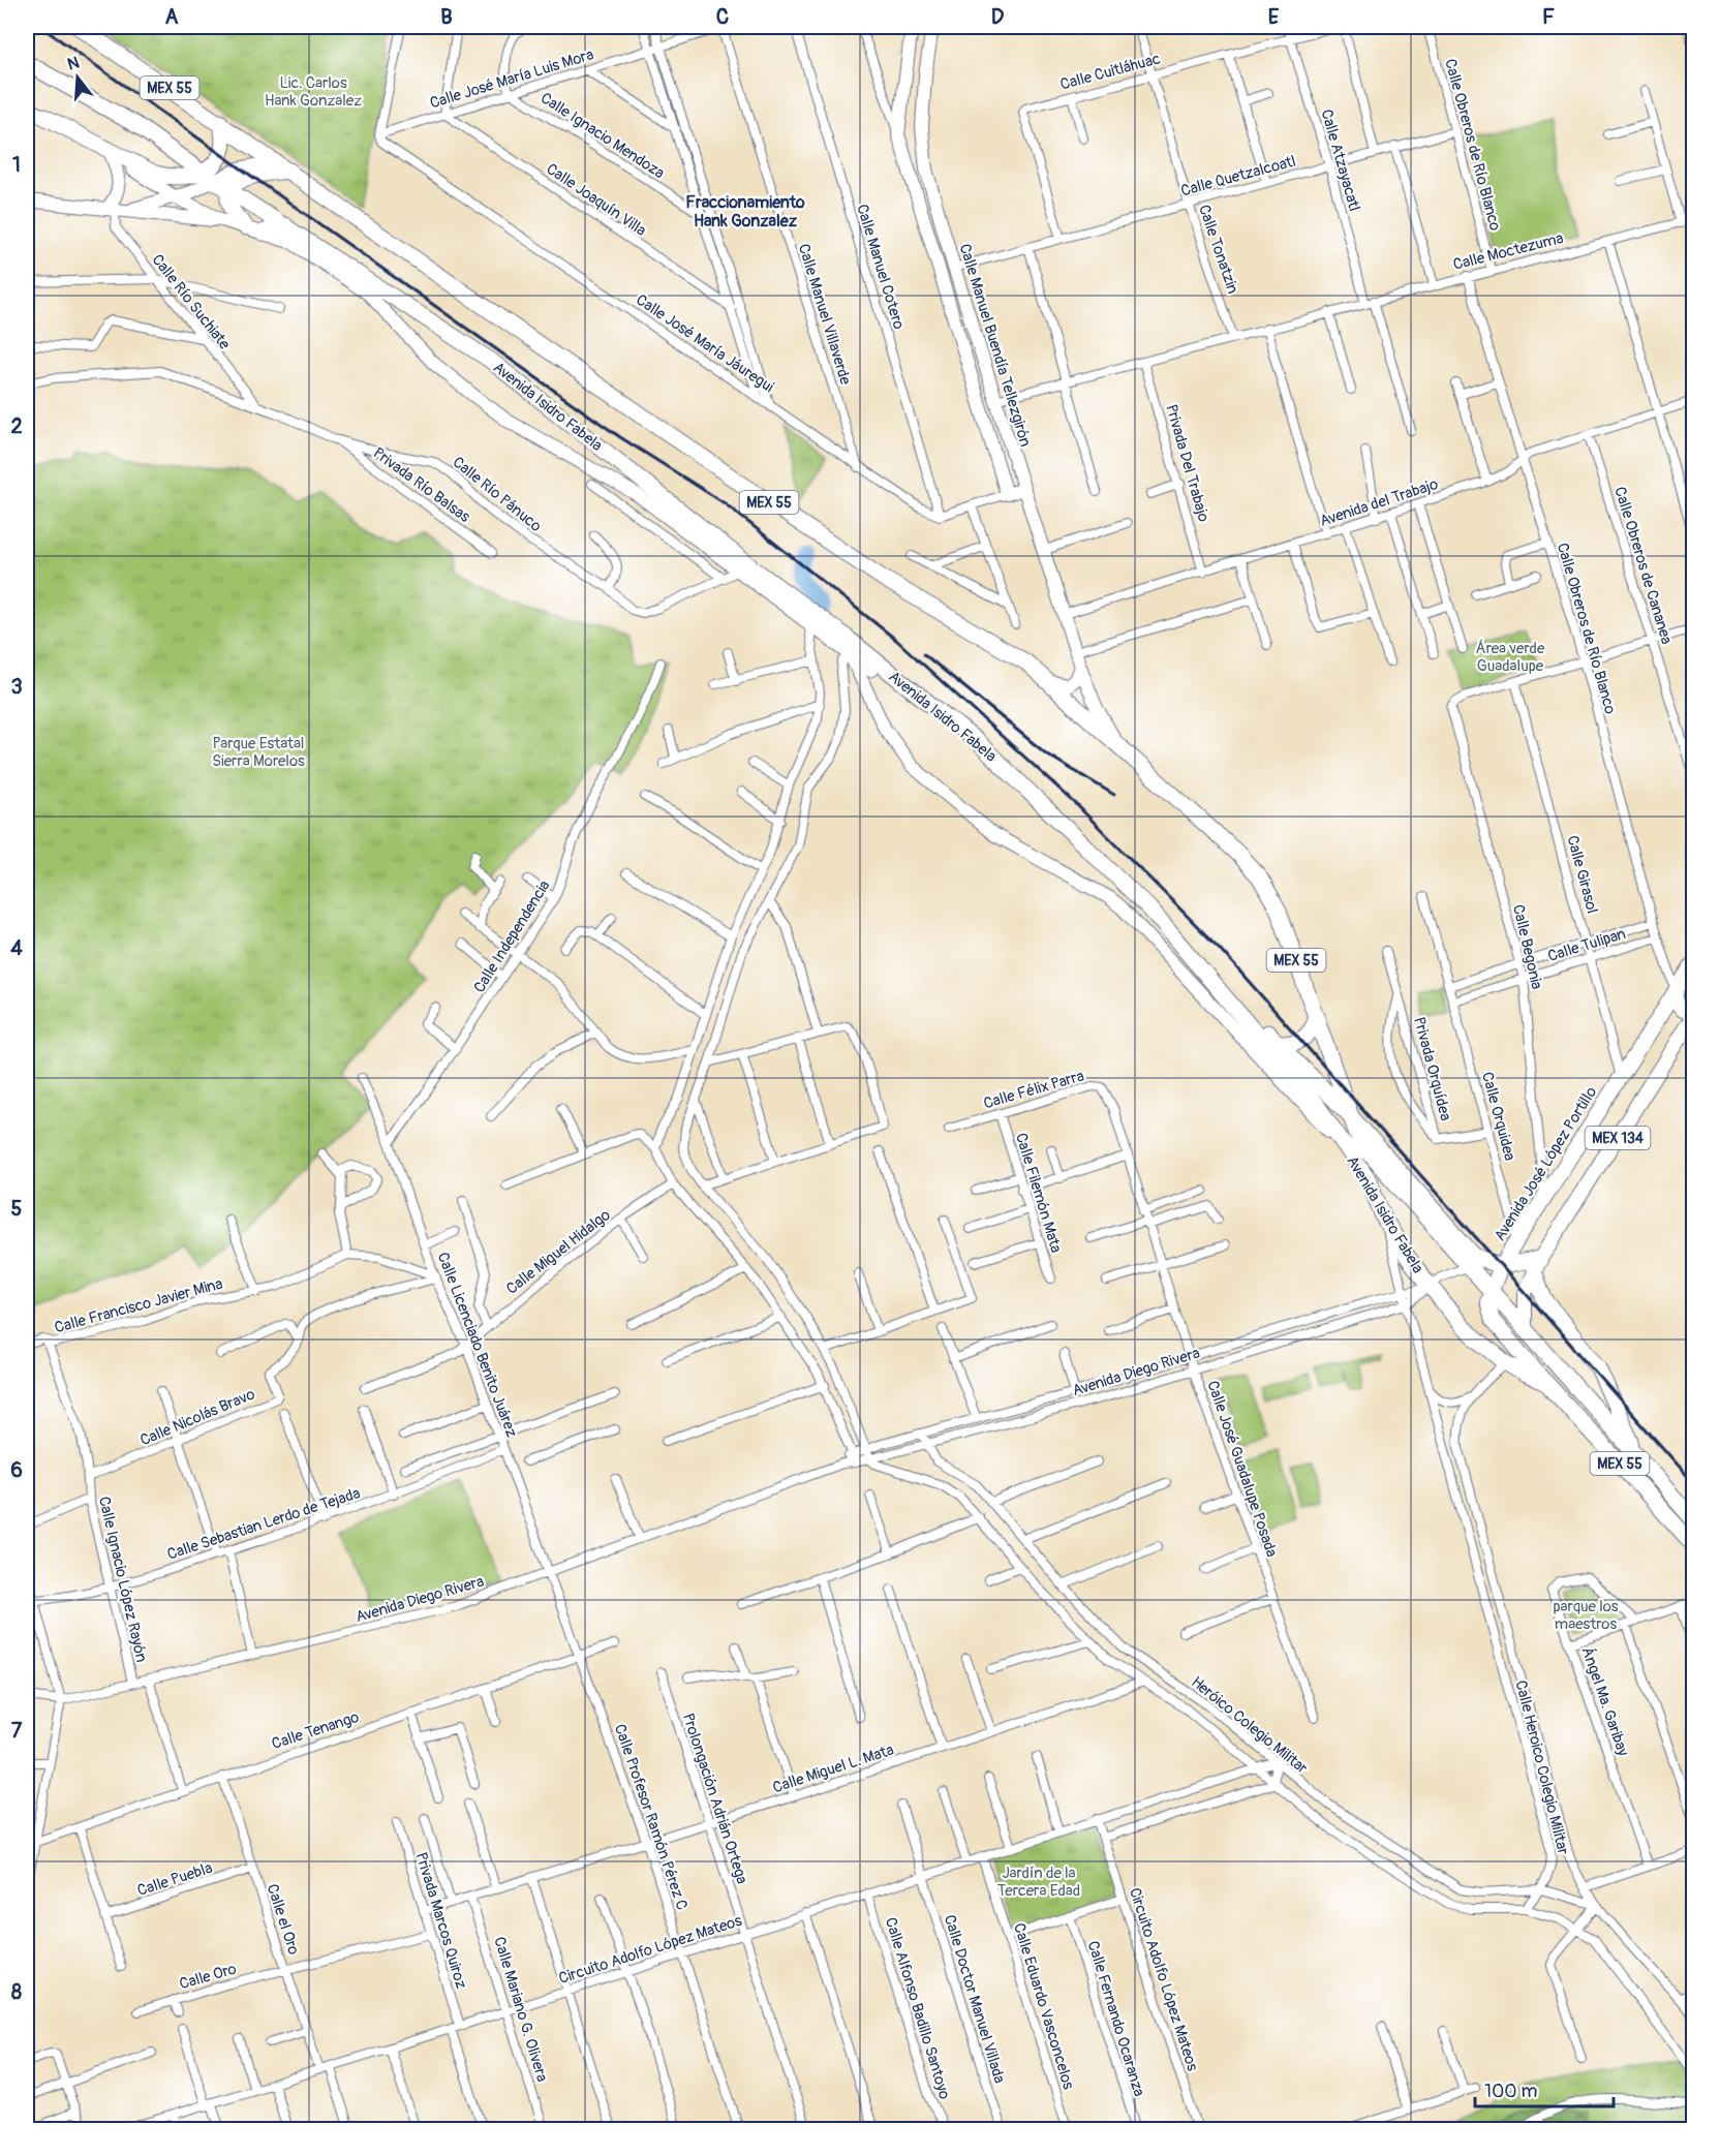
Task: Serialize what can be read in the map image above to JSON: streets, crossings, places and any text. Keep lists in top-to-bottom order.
{
  "streets": {
    "highway": ["MEX 55", "Avenida Isidro Fabela"],
    "main road": ["Calle Manuel Buendía Tellezgirón", "MEX 134", "Avenida José López Portillo"],
    "street": [
      "Calle Cuitláhuac",
      "Calle José María Luis Mora",
      "Calle Ignacio Mendoza",
      "Calle Obreros de Río Blanco",
      "Calle Atzayacatl",
      "Calle Quetzalcoatl",
      "Calle Joaquín Villa",
      "Calle Tonatzin",
      "Calle Moctezuma",
      "Calle Manuel Cotero",
      "Calle Río Suchiate",
      "Calle Manuel Villaverde",
      "Calle José María Jáuregui",
      "Privada Del Trabajo",
      "Privada Río Balsas",
      "Calle Río Pánuco",
      "Avenida del Trabajo",
      "Calle Obreros de Cananea",
      "Calle Girasol",
      "Calle Independencia",
      "Calle Tulipan",
      "Calle Begonia",
      "Privada Orquídea",
      "Calle Félix Parra",
      "Calle Orquidea",
      "Calle Filemón Mata",
      "Calle Miguel Hidalgo",
      "Calle Francisco Javier Mina",
      "Calle Licenciado Benito Juárez",
      "Avenida Diego Rivera",
      "Calle Nicolás Bravo",
      "Calle José Guadalupe Posada",
      "Calle Sebastian Lerdo de Tejada",
      "Calle Ignacio López Rayón",
      "Ángel Ma. Garibay",
      "Heróico Colegio Militar",
      "Calle Tenango",
      "Calle Heroico Colegio Militar",
      "Calle Miguel L. Mata",
      "Prolongación Adrián Ortega",
      "Calle Profesor Ramón Pérez C",
      "Calle Puebla",
      "Calle el Oro",
      "Privada Marcos Quiroz",
      "Circuito Adolfo López Mateos",
      "Calle Oro",
      "Calle Doctor Manuel Villada",
      "Calle Eduardo Vasconcelos",
      "Calle Alfonso Badillo Santoyo",
      "Calle Mariano G. Olivera",
      "Calle Fernando Ocaranza"
    ]
  },
  "crossings": [
    ["Calle Cuitláhuac", "Calle Atzayacatl"],
    ["Calle Cuitláhuac", "Calle Quetzalcoatl"],
    ["Calle Cuitláhuac", "Calle Tonatzin"],
    ["Calle José María Luis Mora", "Calle Ignacio Mendoza"],
    ["Calle José María Luis Mora", "Calle Joaquín Villa"],
    ["Calle José María Luis Mora", "Calle Manuel Villaverde"],
    ["Calle José María Luis Mora", "Calle José María Jáuregui"],
    ["MEX 55", "Avenida Isidro Fabela"],
    ["MEX 55", "MEX 134"],
    ["MEX 55", "Avenida José López Portillo"],
    ["MEX 55", "Calle Heroico Colegio Militar"],
    ["Calle Obreros de Río Blanco", "Calle Quetzalcoatl"],
    ["Calle Obreros de Río Blanco", "Calle Moctezuma"],
    ["Calle Obreros de Río Blanco", "Avenida del Trabajo"],
    ["Calle Obreros de Río Blanco", "Calle Tulipan"],
    ["Calle Obreros de Río Blanco", "Avenida José López Portillo"],
    ["Calle Atzayacatl", "Calle Quetzalcoatl"],
    ["Calle Atzayacatl", "Calle Moctezuma"],
    ["Calle Quetzalcoatl", "Calle Tonatzin"],
    ["Calle Quetzalcoatl", "Calle Manuel Buendía Tellezgirón"],
    ["Calle Tonatzin", "Calle Moctezuma"],
    ["Calle Moctezuma", "Calle Manuel Buendía Tellezgirón"],
    ["Calle Moctezuma", "Privada Del Trabajo"],
    ["Calle Manuel Cotero", "Calle José María Jáuregui"],
    ["Calle Río Suchiate", "Calle Río Pánuco"],
    ["Calle Manuel Villaverde", "Calle José María Jáuregui"],
    ["Calle Manuel Buendía Tellezgirón", "Avenida Isidro Fabela"],
    ["Calle Manuel Buendía Tellezgirón", "Avenida del Trabajo"],
    ["Avenida Isidro Fabela", "Calle Río Pánuco"],
    ["Avenida Isidro Fabela", "MEX 134"],
    ["Avenida Isidro Fabela", "Avenida José López Portillo"],
    ["Avenida Isidro Fabela", "Avenida Diego Rivera"],
    ["Avenida Isidro Fabela", "Calle Heroico Colegio Militar"],
    ["Privada Del Trabajo", "Avenida del Trabajo"],
    ["Privada Río Balsas", "Calle Río Pánuco"],
    ["Avenida del Trabajo", "Calle Obreros de Cananea"],
    ["Calle Girasol", "Calle Tulipan"],
    ["Calle Girasol", "Calle Begonia"],
    ["Calle Girasol", "Avenida José López Portillo"],
    ["Calle Independencia", "Calle Licenciado Benito Juárez"],
    ["Calle Tulipan", "Calle Begonia"],
    ["Calle Tulipan", "Calle Orquidea"],
    ["Calle Begonia", "Avenida José López Portillo"],
    ["Calle Félix Parra", "Calle Filemón Mata"],
    ["Calle Félix Parra", "Calle José Guadalupe Posada"],
    ["Calle Orquidea", "Avenida José López Portillo"],
    ["Calle Orquidea", "Avenida Diego Rivera"],
    ["MEX 134", "Calle Heroico Colegio Militar"],
    ["Avenida José López Portillo", "Avenida Diego Rivera"],
    ["Calle Miguel Hidalgo", "Calle Licenciado Benito Juárez"],
    ["Calle Francisco Javier Mina", "Calle Licenciado Benito Juárez"],
    ["Calle Francisco Javier Mina", "Calle Nicolás Bravo"],
    ["Calle Francisco Javier Mina", "Calle Ignacio López Rayón"],
    ["Calle Licenciado Benito Juárez", "Avenida Diego Rivera"],
    ["Calle Licenciado Benito Juárez", "Calle Nicolás Bravo"],
    ["Calle Licenciado Benito Juárez", "Calle Sebastian Lerdo de Tejada"],
    ["Calle Licenciado Benito Juárez", "Calle Tenango"],
    ["Calle Licenciado Benito Juárez", "Calle Profesor Ramón Pérez C"],
    ["Avenida Diego Rivera", "Calle José Guadalupe Posada"],
    ["Avenida Diego Rivera", "Calle Ignacio López Rayón"],
    ["Avenida Diego Rivera", "Heróico Colegio Militar"],
    ["Avenida Diego Rivera", "Calle Heroico Colegio Militar"],
    ["Calle Nicolás Bravo", "Calle Ignacio López Rayón"],
    ["Calle Sebastian Lerdo de Tejada", "Calle Ignacio López Rayón"],
    ["Calle Ignacio López Rayón", "Calle Tenango"],
    ["Heróico Colegio Militar", "Calle Heroico Colegio Militar"],
    ["Heróico Colegio Militar", "Calle Miguel L. Mata"],
    ["Heróico Colegio Militar", "Circuito Adolfo López Mateos"],
    ["Calle Tenango", "Calle Profesor Ramón Pérez C"],
    ["Calle Tenango", "Calle el Oro"],
    ["Calle Miguel L. Mata", "Prolongación Adrián Ortega"],
    ["Calle Miguel L. Mata", "Calle Profesor Ramón Pérez C"],
    ["Calle Miguel L. Mata", "Privada Marcos Quiroz"],
    ["Calle Miguel L. Mata", "Calle Mariano G. Olivera"],
    ["Prolongación Adrián Ortega", "Circuito Adolfo López Mateos"],
    ["Calle Profesor Ramón Pérez C", "Circuito Adolfo López Mateos"],
    ["Calle Puebla", "Calle el Oro"],
    ["Calle el Oro", "Circuito Adolfo López Mateos"],
    ["Calle el Oro", "Calle Oro"],
    ["Privada Marcos Quiroz", "Circuito Adolfo López Mateos"],
    ["Privada Marcos Quiroz", "Calle Oro"],
    ["Circuito Adolfo López Mateos", "Calle Doctor Manuel Villada"],
    ["Circuito Adolfo López Mateos", "Calle Eduardo Vasconcelos"],
    ["Circuito Adolfo López Mateos", "Calle Alfonso Badillo Santoyo"],
    ["Circuito Adolfo López Mateos", "Calle Mariano G. Olivera"]
  ],
  "districts": ["Fraccionamiento Hank Gonzalez"],
  "parks": [
    "Lic. Carlos Hank Gonzalez",
    "Área verde Guadalupe",
    "Parque Estatal Sierra Morelos",
    "parque los maestros",
    "Jardín de la Tercera Edad"
  ],
  "scale_bar": "100 m",
  "north": "top",
  "grid": {
    "columns": [
      "A",
      "B",
      "C",
      "D",
      "E",
      "F"
    ],
    "rows": [
      "1",
      "2",
      "3",
      "4",
      "5",
      "6",
      "7",
      "8"
    ]
  }
}
